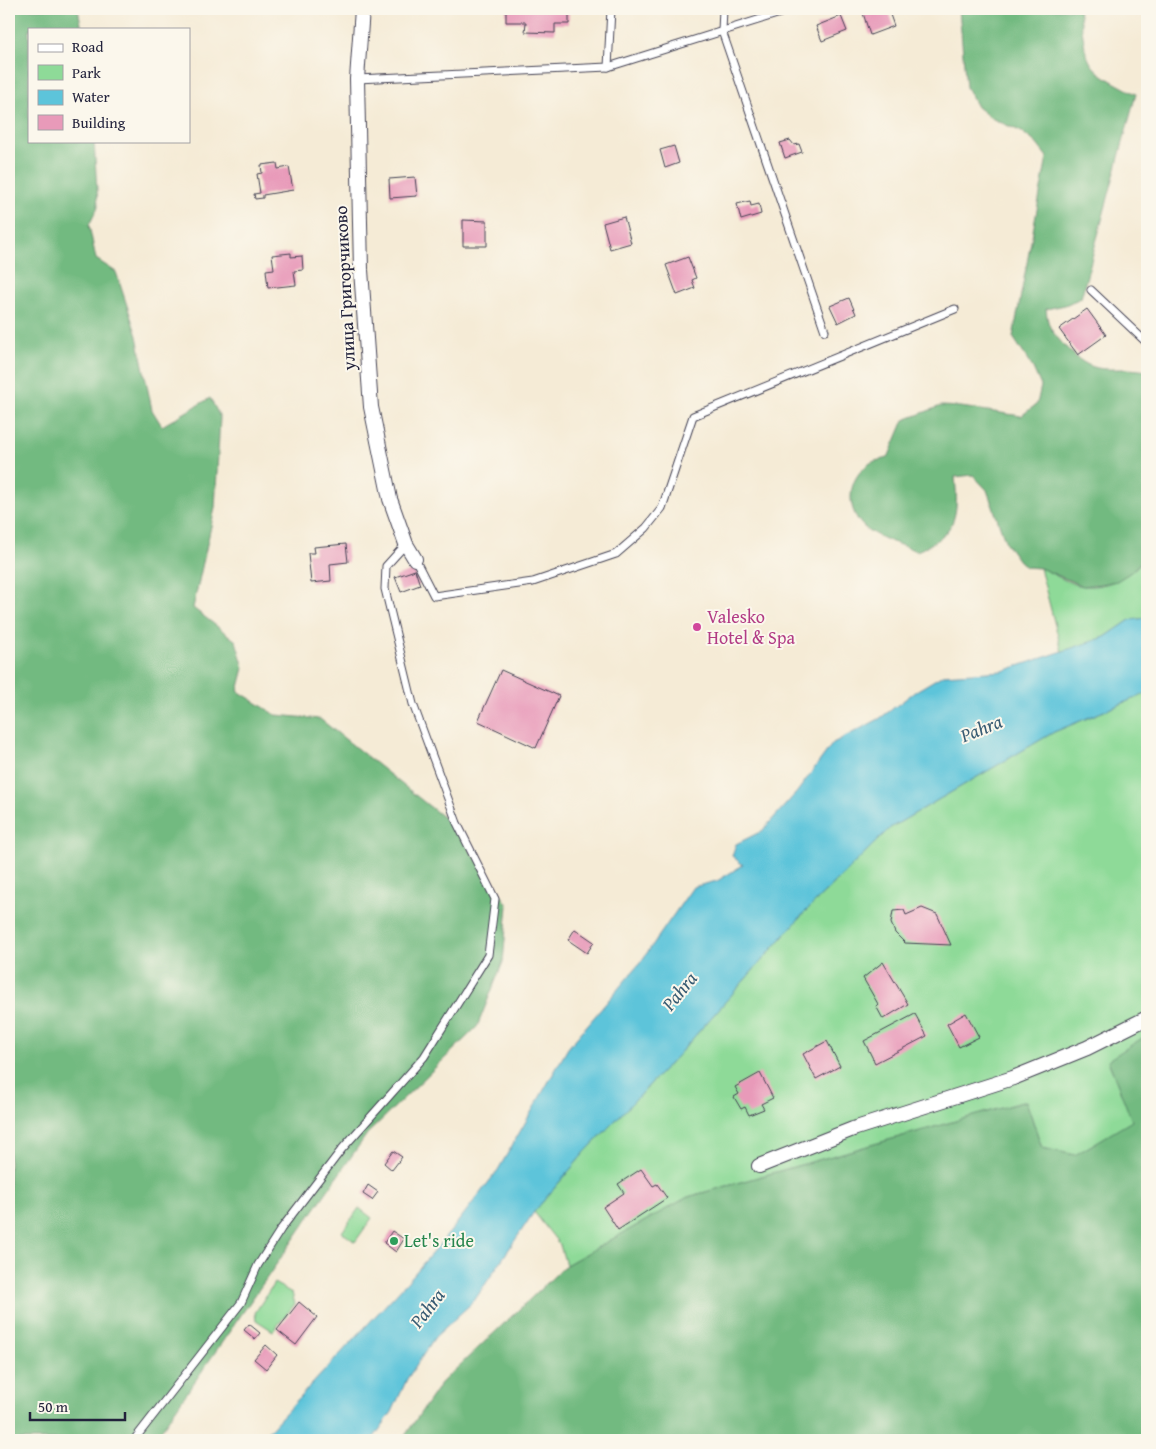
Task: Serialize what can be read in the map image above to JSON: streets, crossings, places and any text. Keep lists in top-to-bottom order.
{
  "streets": {
    "street": ["улица Григорчиково"]
  },
  "water": ["Pahra"],
  "places": ["Valesko Hotel & Spa", "Let's ride"],
  "legend": [
    "Road",
    "Park",
    "Water",
    "Building"
  ],
  "scale_bar": "50 m"
}
